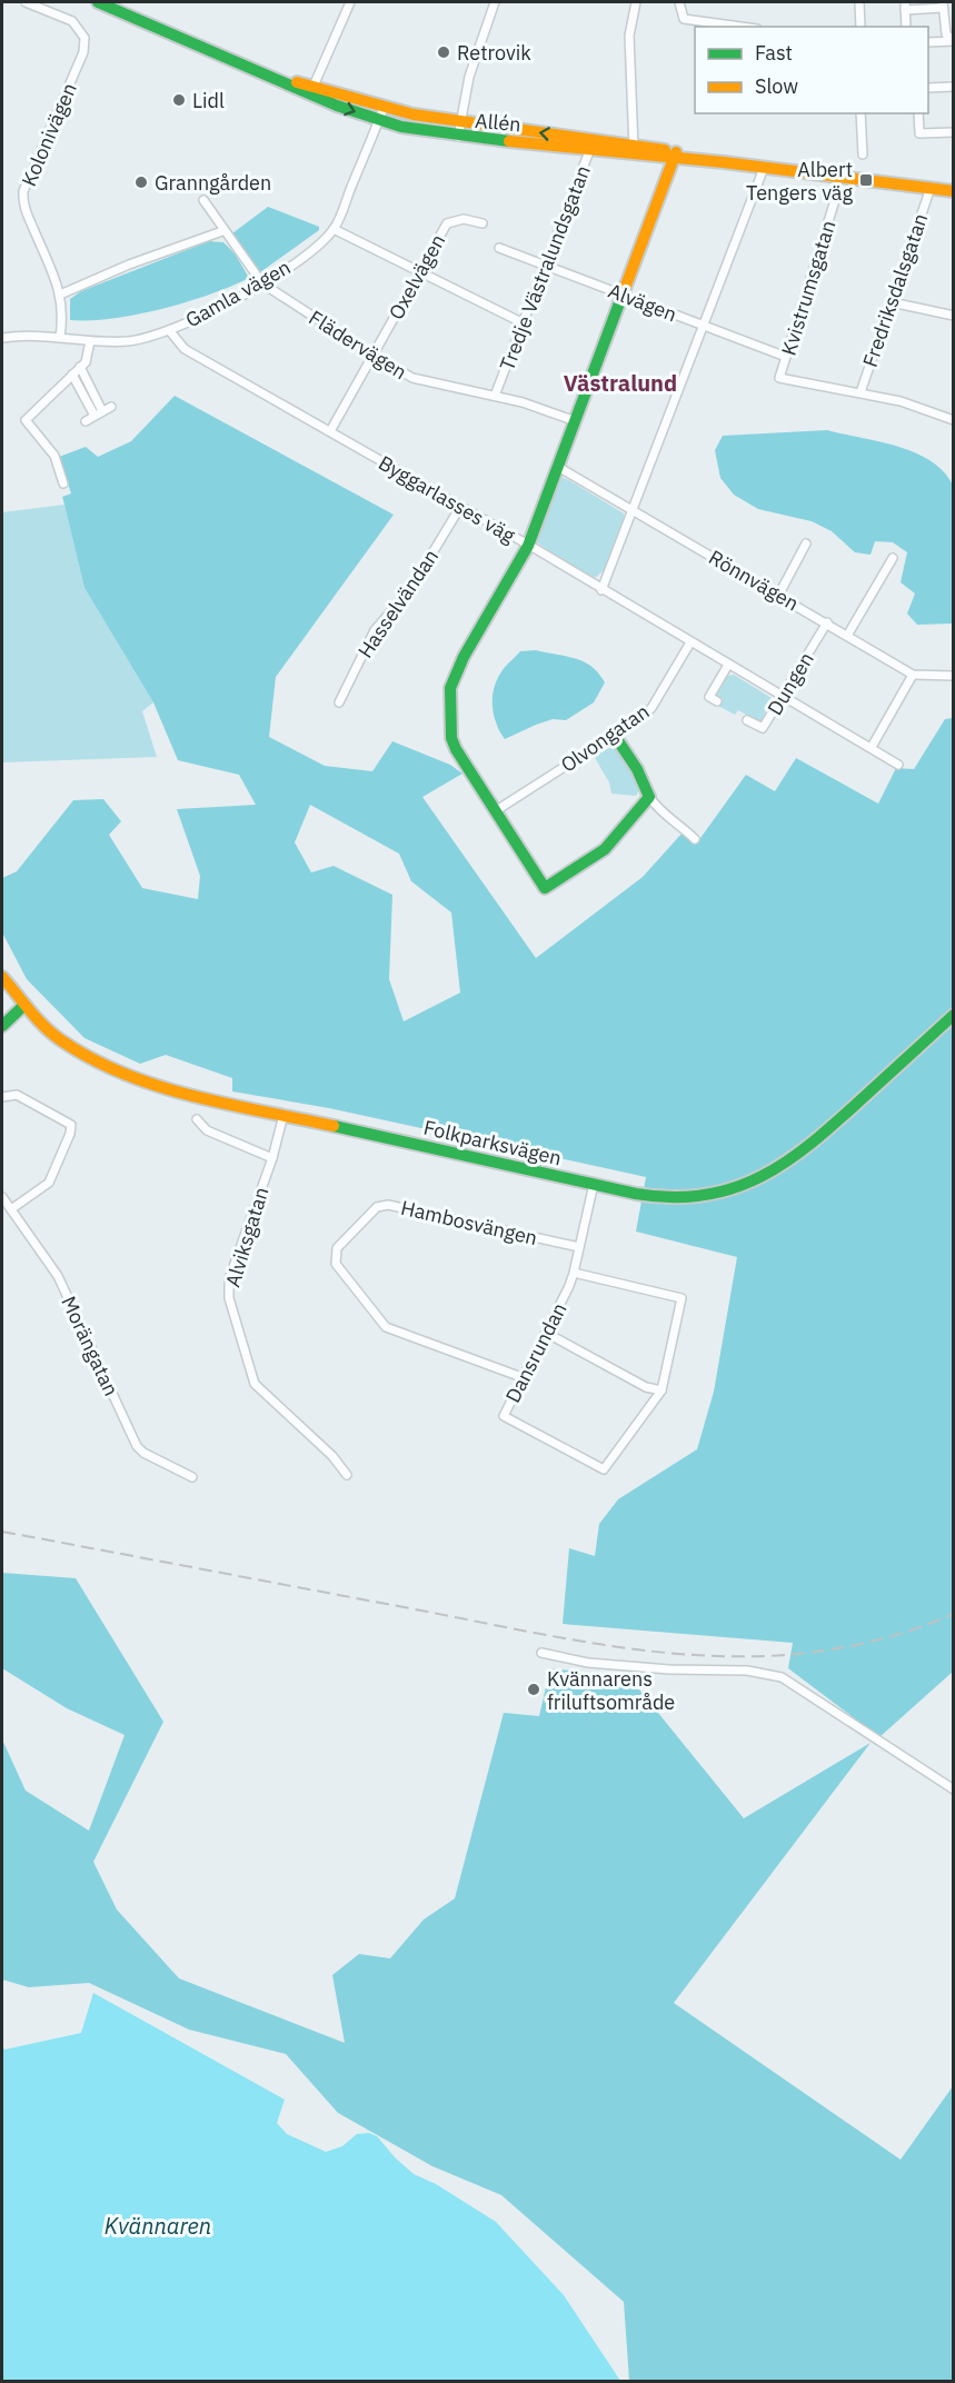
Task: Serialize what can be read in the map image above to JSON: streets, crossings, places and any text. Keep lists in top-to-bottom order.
{
  "streets": {
    "main road": ["Allén", "Folkparksvägen"],
    "street": [
      "Kolonivägen",
      "Tredje Västralundsgatan",
      "Oxelvägen",
      "Kvistrumsgatan",
      "Fredriksdalsgatan",
      "Gamla vägen",
      "Alvägen",
      "Flädervägen",
      "Byggarlasses väg",
      "Rönnvägen",
      "Hasselvändan",
      "Dungen",
      "Olvongatan",
      "Hambosvängen",
      "Alviksgatan",
      "Morängatan",
      "Dansrundan"
    ]
  },
  "crossings": [
    ["Allén", "Tredje Västralundsgatan"],
    ["Allén", "Fredriksdalsgatan"],
    ["Allén", "Gamla vägen"],
    ["Kolonivägen", "Gamla vägen"],
    ["Tredje Västralundsgatan", "Alvägen"],
    ["Tredje Västralundsgatan", "Flädervägen"],
    ["Oxelvägen", "Flädervägen"],
    ["Oxelvägen", "Byggarlasses väg"],
    ["Kvistrumsgatan", "Fredriksdalsgatan"],
    ["Kvistrumsgatan", "Alvägen"],
    ["Gamla vägen", "Flädervägen"],
    ["Gamla vägen", "Byggarlasses väg"],
    ["Byggarlasses väg", "Hasselvändan"],
    ["Byggarlasses väg", "Dungen"],
    ["Byggarlasses väg", "Olvongatan"],
    ["Rönnvägen", "Dungen"],
    ["Folkparksvägen", "Alviksgatan"],
    ["Folkparksvägen", "Dansrundan"],
    ["Hambosvängen", "Dansrundan"]
  ],
  "districts": ["Västralund"],
  "water": ["Kvännaren"],
  "places": {
    "other": [
      "Retrovik",
      "Lidl",
      "Granngården",
      "Kvännarens friluftsområde"
    ],
    "transit": ["Albert Tengers väg"]
  },
  "legend": ["Fast", "Slow"]
}
